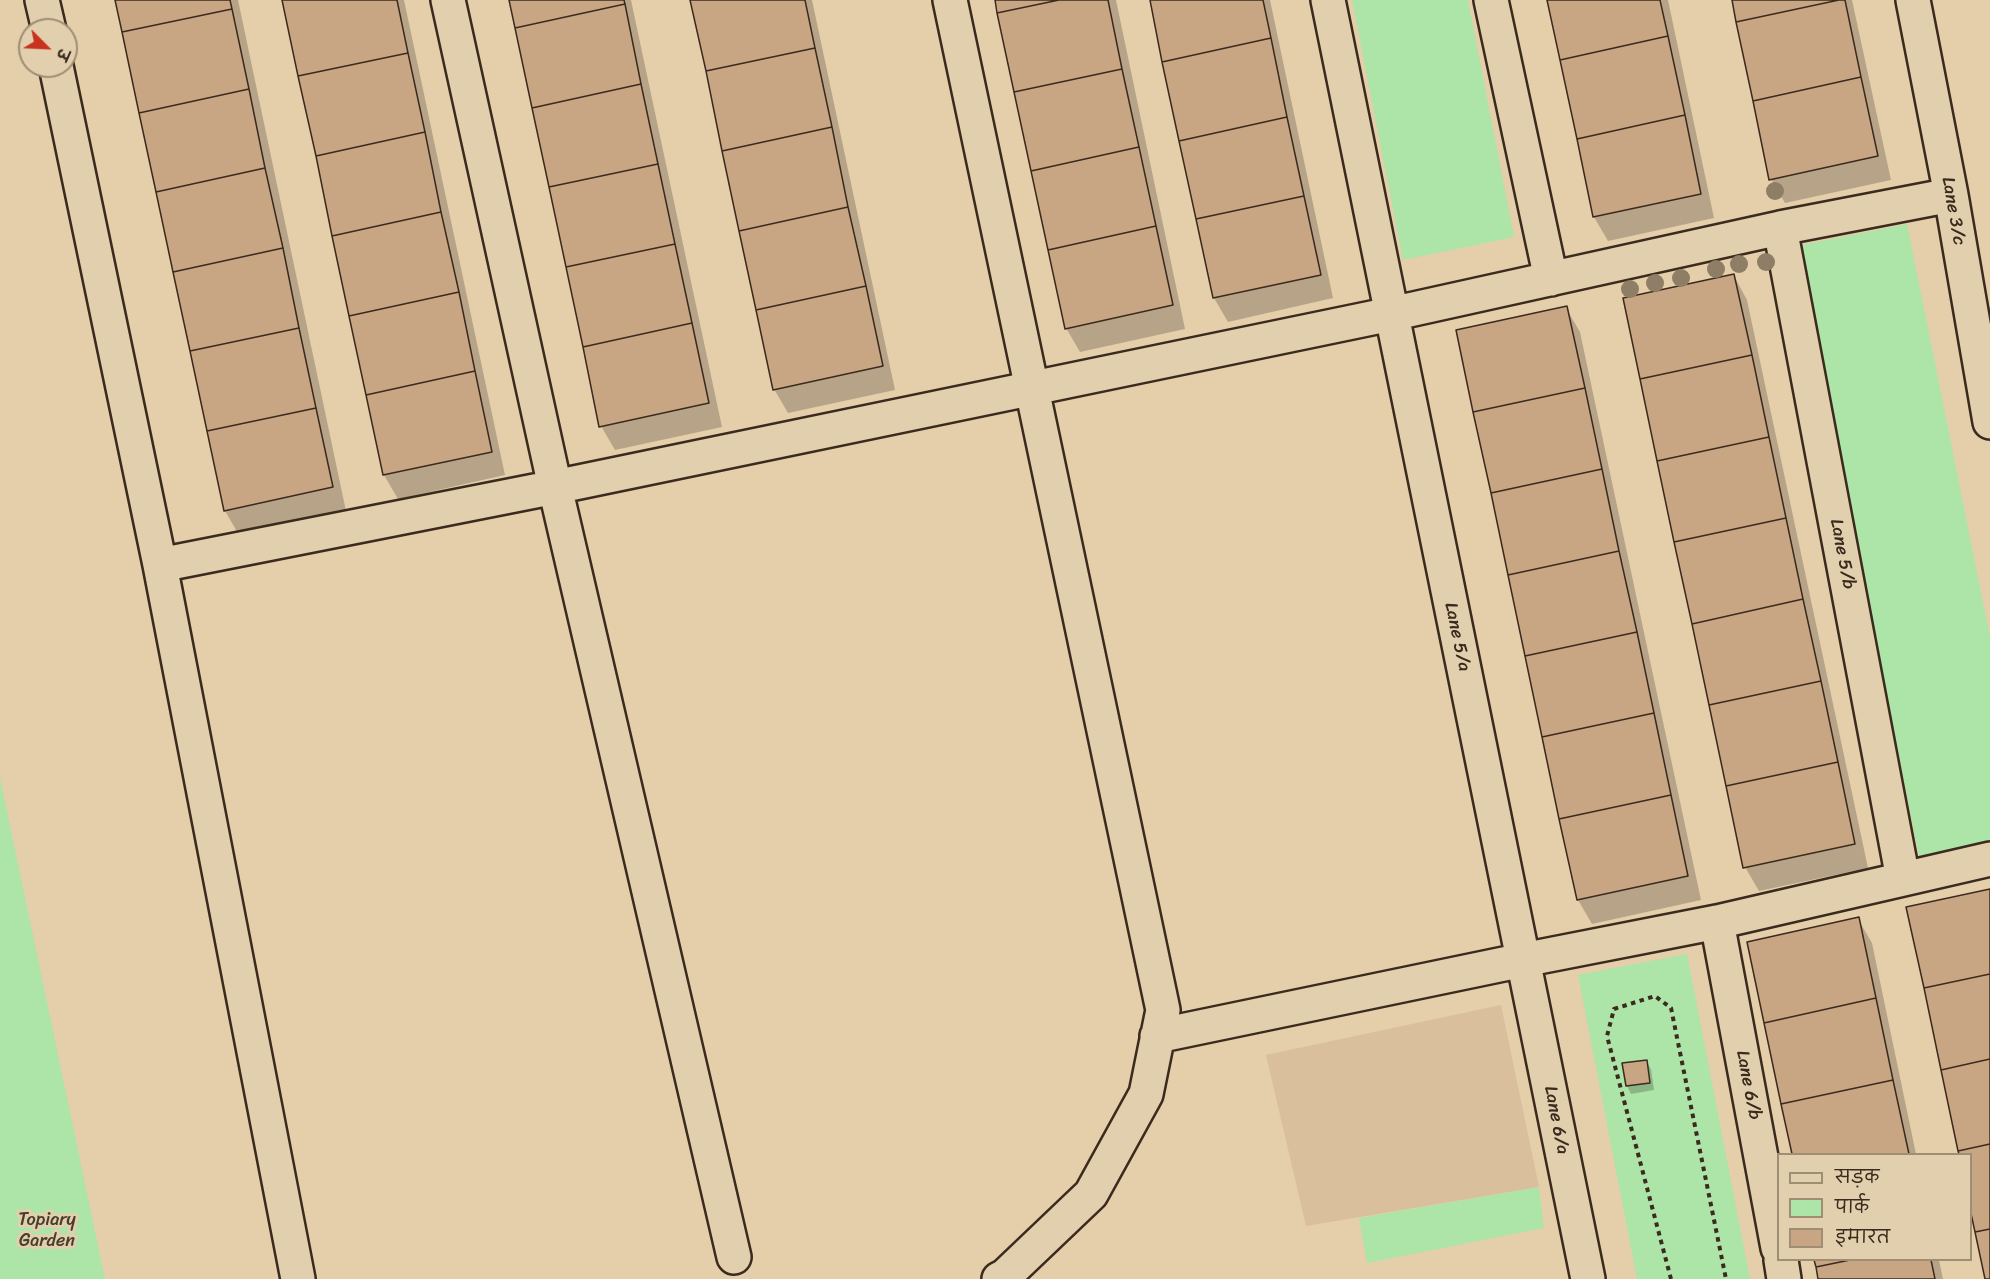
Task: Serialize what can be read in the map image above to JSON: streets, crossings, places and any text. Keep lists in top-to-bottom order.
{
  "streets": {
    "street": [
      "Lane 3/c",
      "Lane 5/b",
      "Lane 5/a",
      "Lane 6/b",
      "Lane 6/a"
    ]
  },
  "crossings": [
    ["Lane 5/a", "Lane 6/a"]
  ],
  "parks": ["Topiary Garden"],
  "legend": ["सड़क", "पार्क", "इमारत"],
  "north": "bottom right"
}
